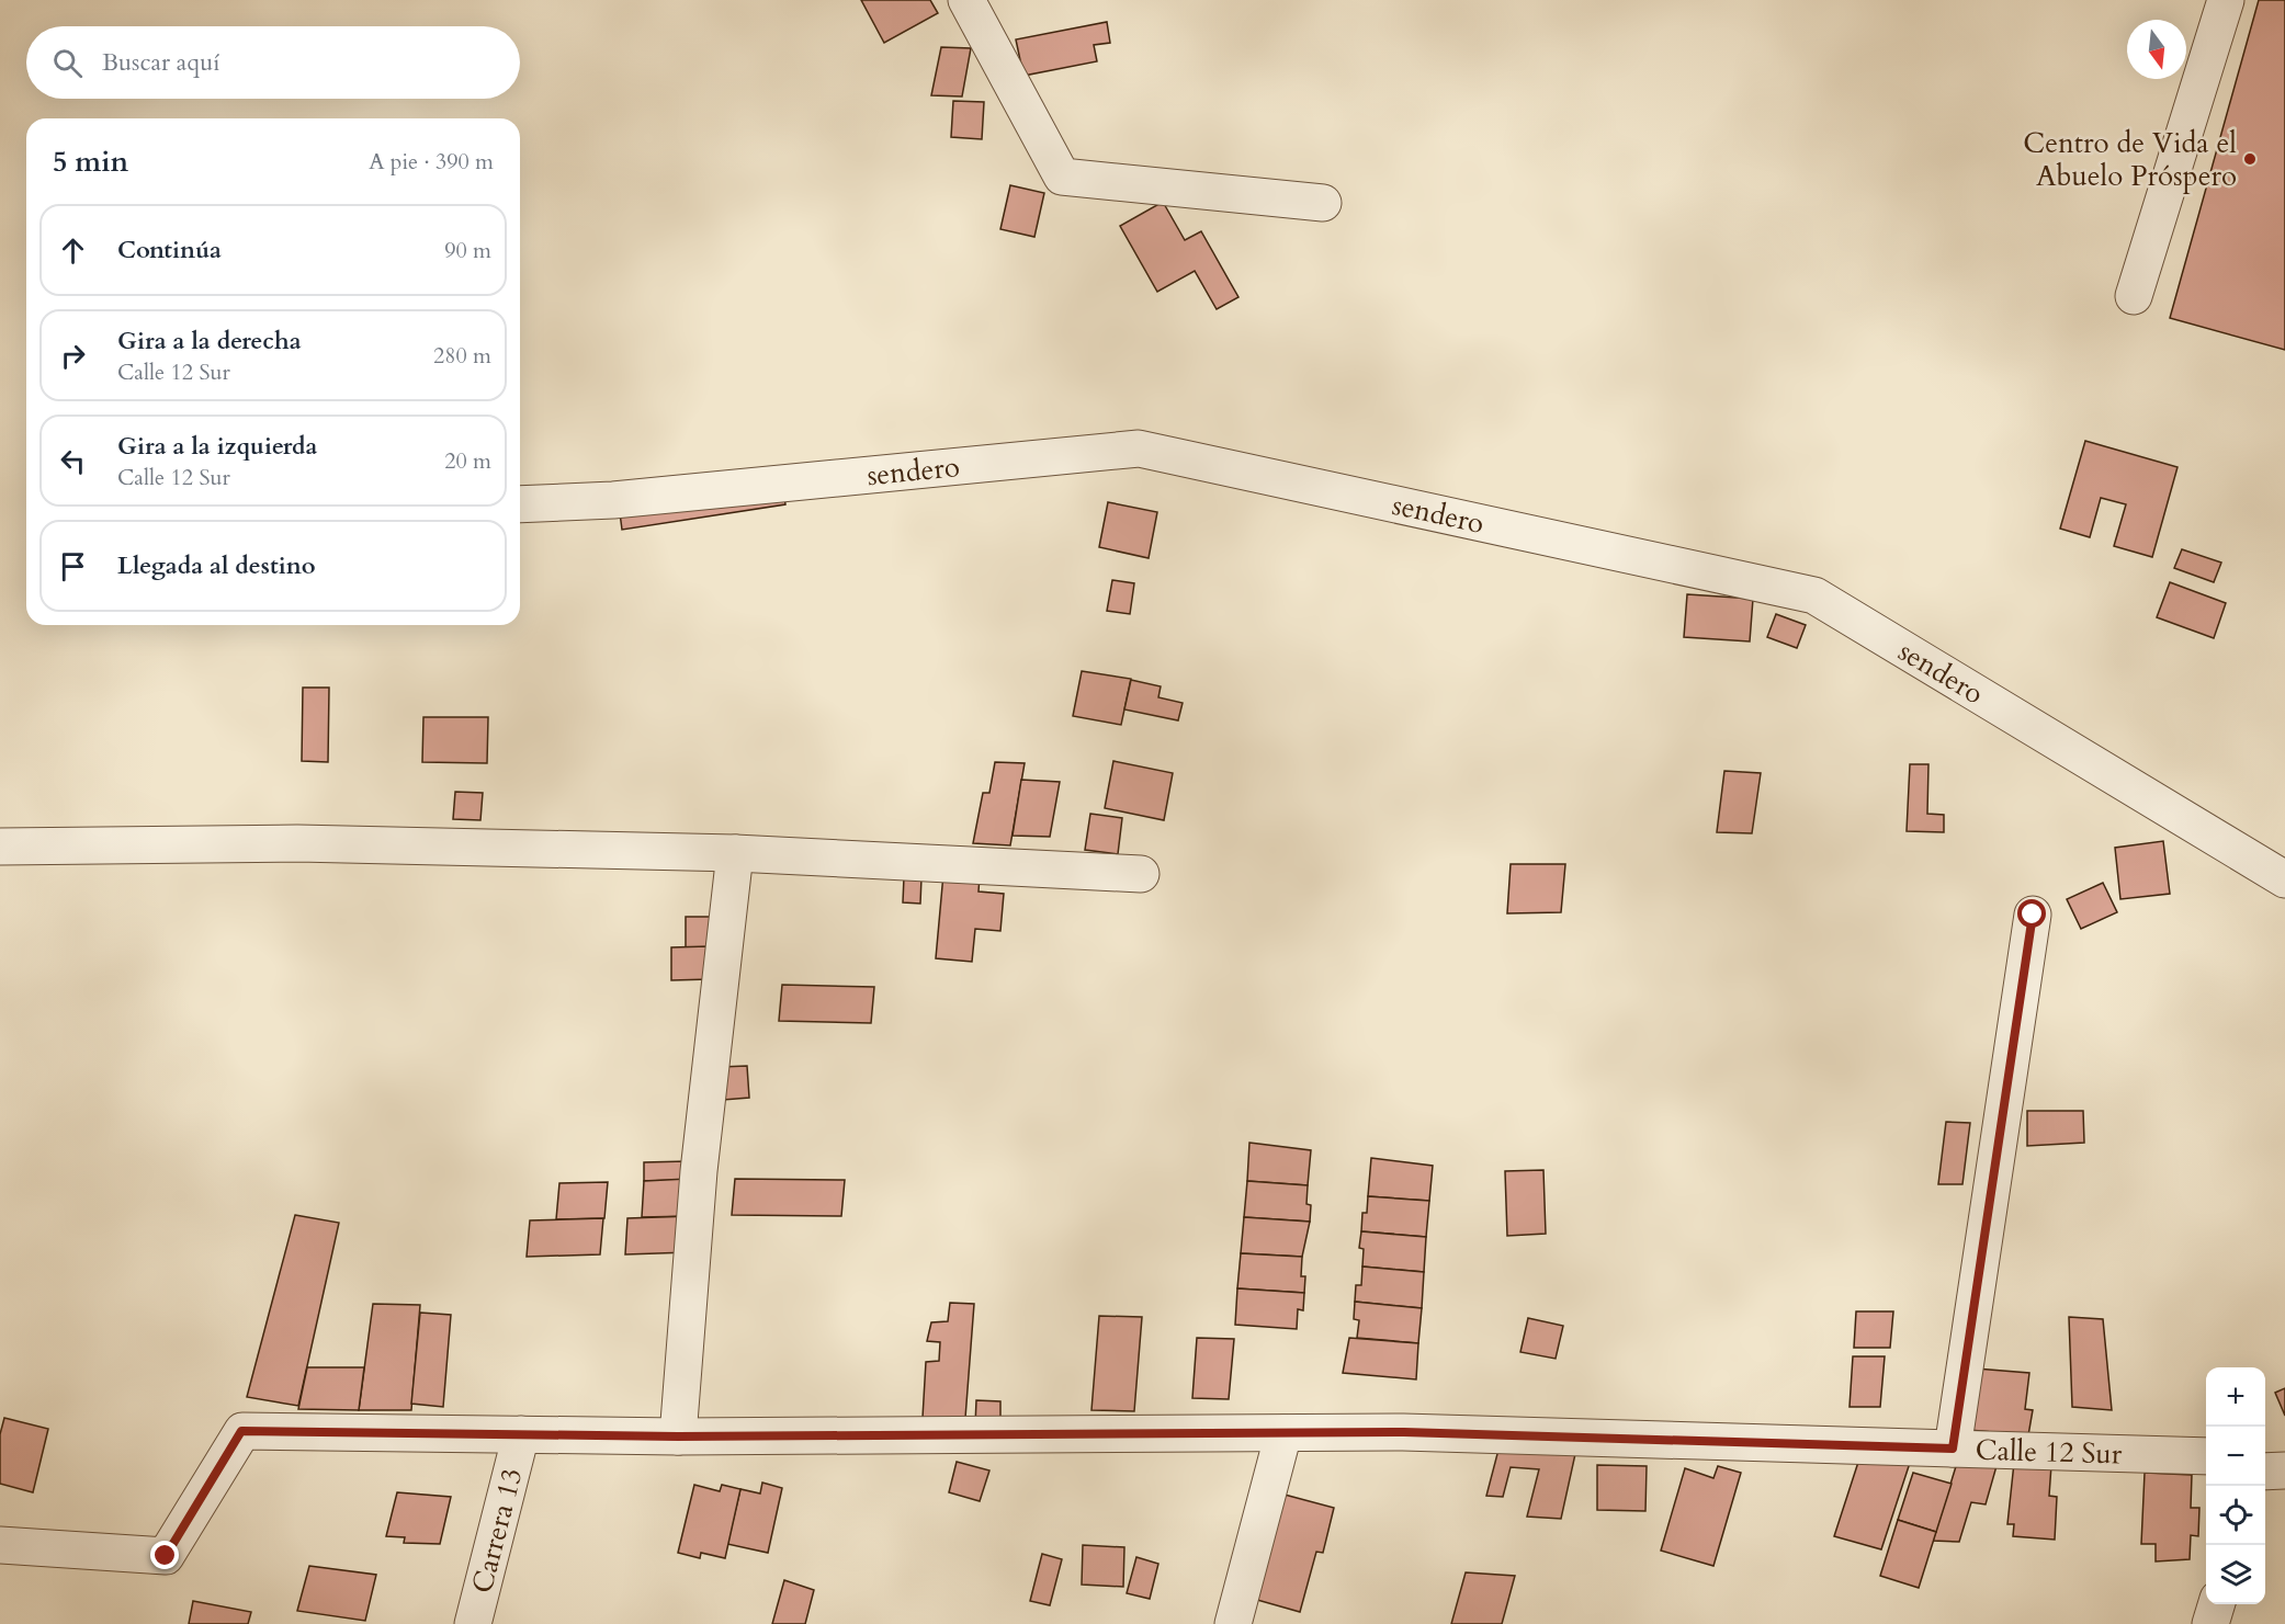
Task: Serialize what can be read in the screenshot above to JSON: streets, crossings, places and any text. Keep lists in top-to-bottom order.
{
  "streets": {
    "street": ["sendero", "Calle 12 Sur", "Carrera 13"]
  },
  "crossings": [
    ["Calle 12 Sur", "Carrera 13"]
  ],
  "places": ["Centro de Vida el Abuelo Próspero"],
  "north": "bottom",
  "page": {
    "search": "Buscar aquí",
    "heading": ["5 min", "A pie · 390 m"],
    "list": [
      ["Continúa", "90 m"],
      ["Gira a la derecha", "Calle 12 Sur", "280 m"],
      ["Gira a la izquierda", "Calle 12 Sur", "20 m"],
      "Llegada al destino"
    ],
    "map_buttons": ["+", "−"]
  }
}
